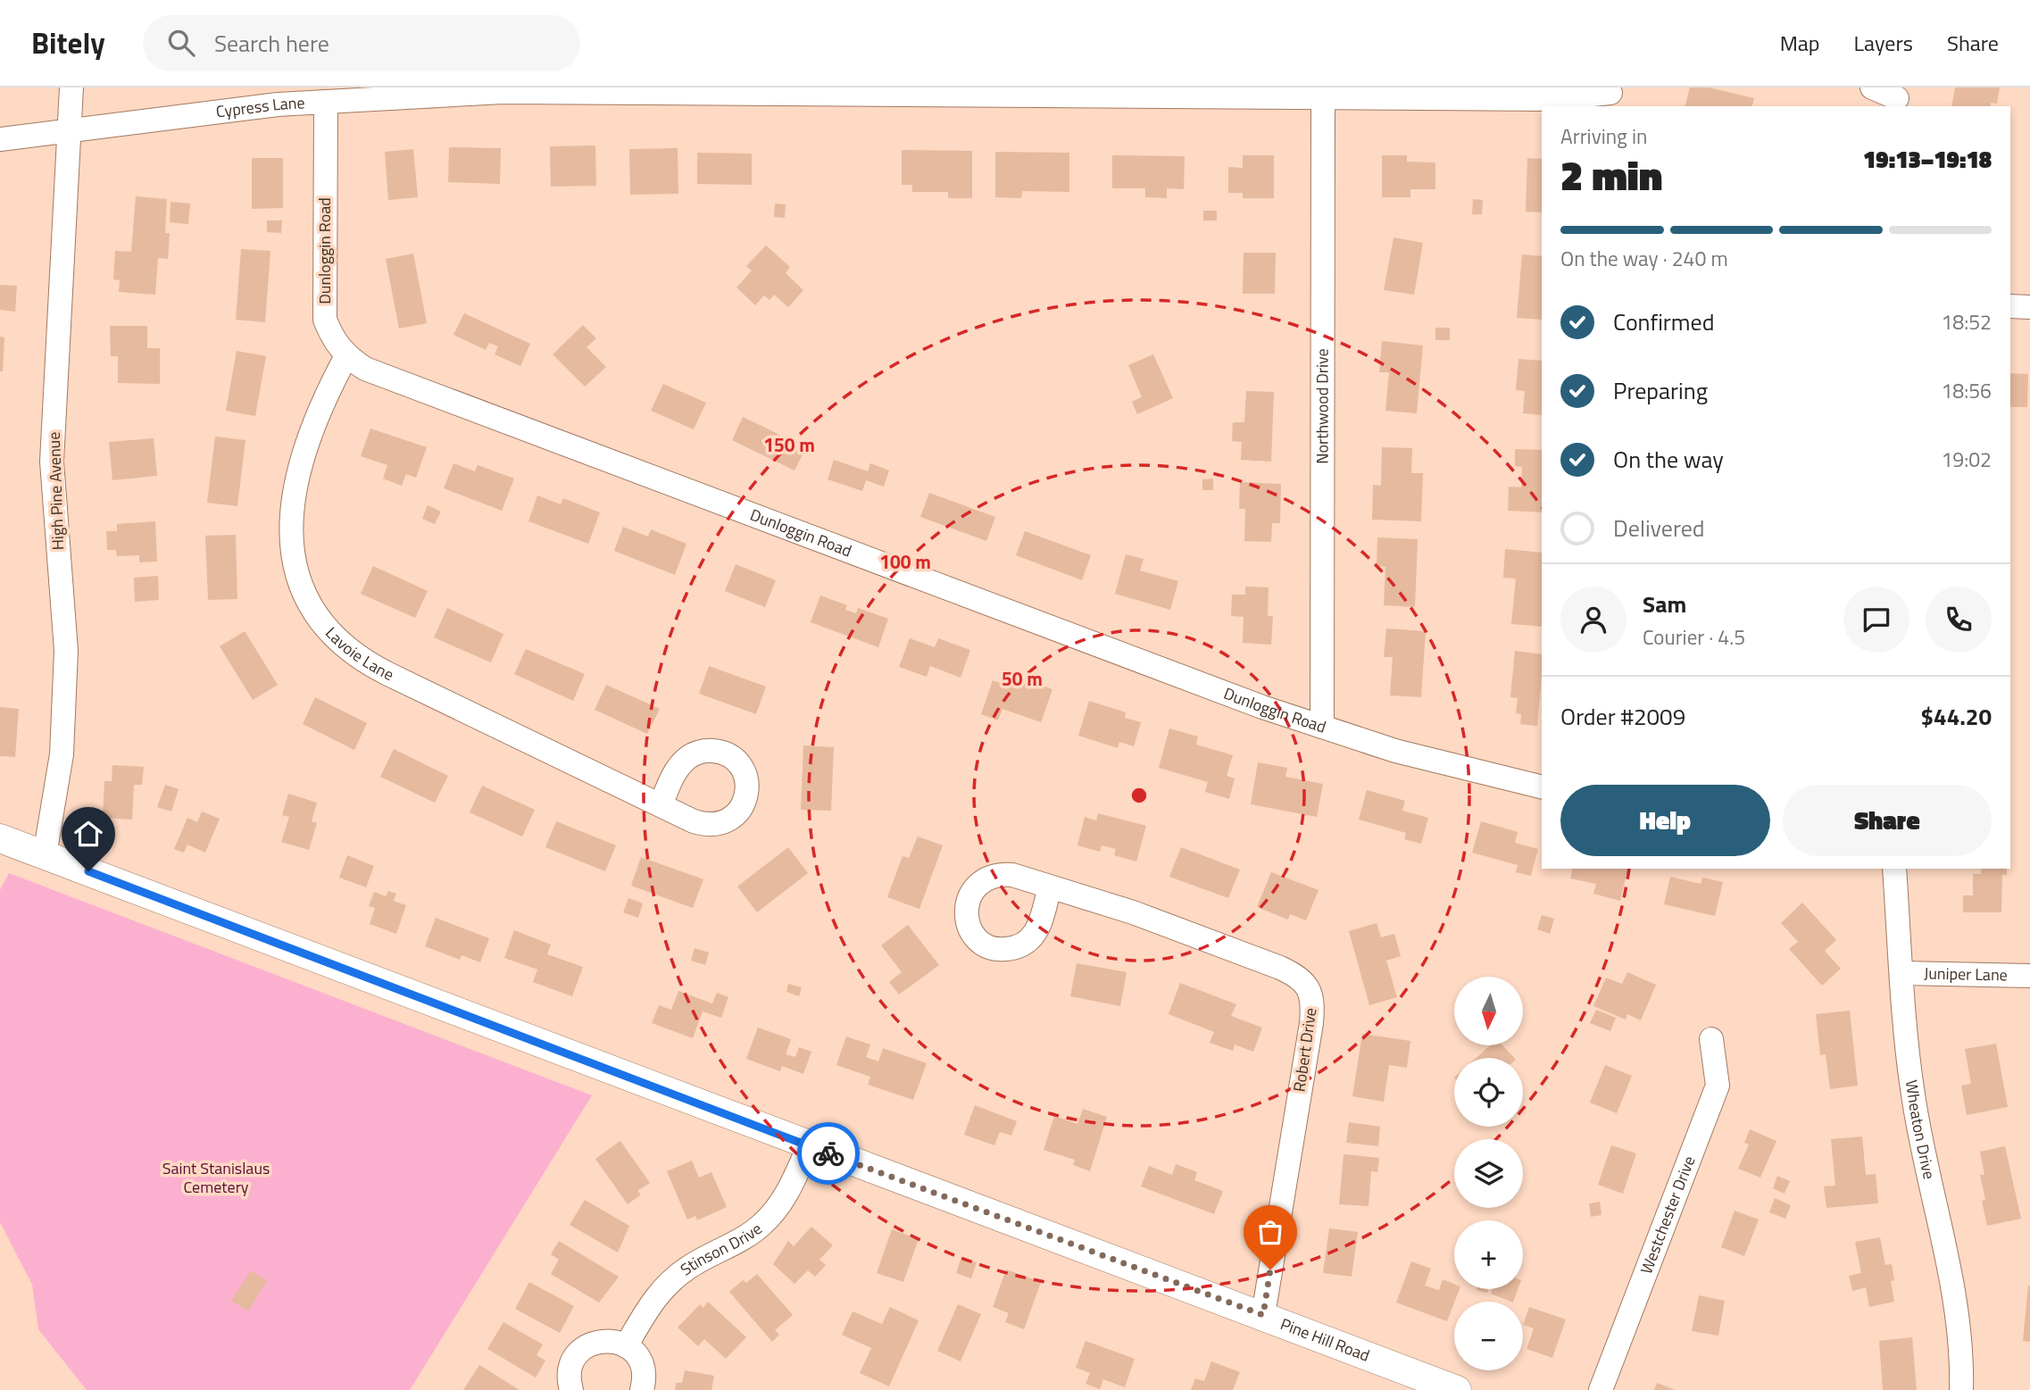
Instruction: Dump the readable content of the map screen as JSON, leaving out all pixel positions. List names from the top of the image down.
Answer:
{
  "streets": {
    "street": [
      "Cypress Lane",
      "Dunloggin Road",
      "Northwood Drive",
      "High Pine Avenue",
      "Lavoie Lane",
      "Juniper Lane",
      "Robert Drive",
      "Wheaton Drive",
      "Westchester Drive",
      "Stinson Drive",
      "Pine Hill Road"
    ]
  },
  "crossings": [
    ["Cypress Lane", "Dunloggin Road"],
    ["Cypress Lane", "Northwood Drive"],
    ["Cypress Lane", "High Pine Avenue"],
    ["Dunloggin Road", "Northwood Drive"],
    ["Dunloggin Road", "Lavoie Lane"],
    ["High Pine Avenue", "Pine Hill Road"],
    ["Juniper Lane", "Wheaton Drive"],
    ["Robert Drive", "Pine Hill Road"],
    ["Stinson Drive", "Pine Hill Road"]
  ],
  "parks": ["Saint Stanislaus Cemetery"],
  "north": "bottom",
  "page": {
    "header": "Bitely",
    "search": "Search here",
    "nav": ["Map", "Layers", "Share"],
    "heading": ["2 min", "Arriving in", "19:13–19:18"],
    "panel": [
      "Sam",
      "Courier · 4.5",
      "Order #2009",
      "$44.20"
    ],
    "bar": "On the way · 240 m",
    "list": [
      ["Confirmed", "18:52"],
      ["Preparing", "18:56"],
      ["On the way", "19:02"],
      "Delivered"
    ],
    "buttons": ["Help", "Share"],
    "map_buttons": ["+", "−"]
  },
  "rings": ["150 m", "100 m", "50 m"]
}
